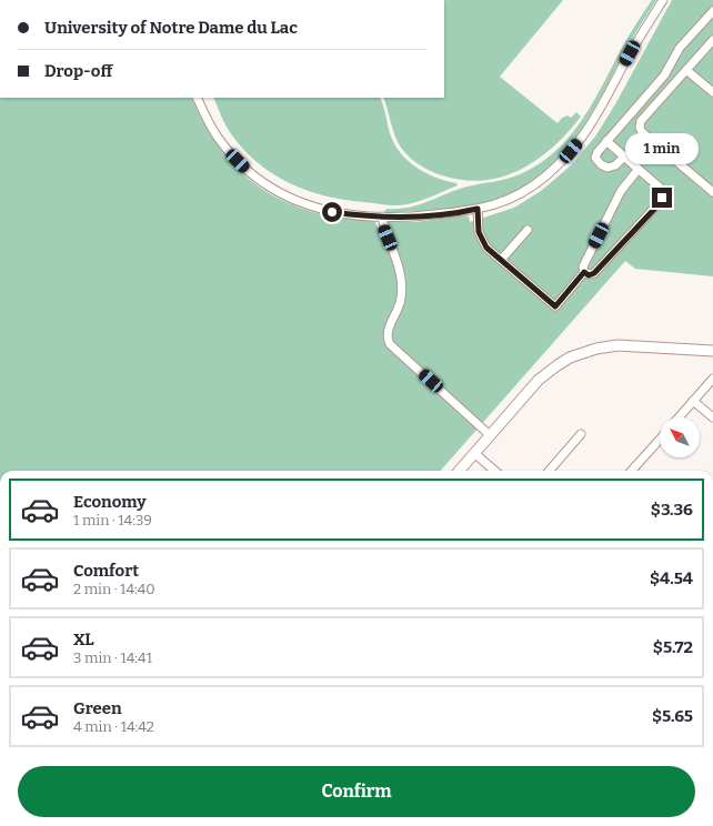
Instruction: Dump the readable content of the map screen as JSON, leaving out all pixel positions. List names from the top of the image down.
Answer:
{
  "north": "top left",
  "page": {
    "banner": ["University of Notre Dame du Lac", "Drop-off"],
    "bubble": "1 min",
    "list": [
      {
        "name": "Economy",
        "note": "1 min · 14:39",
        "value": "$3.36"
      },
      {
        "name": "Comfort",
        "note": "2 min · 14:40",
        "value": "$4.54"
      },
      {
        "name": "XL",
        "note": "3 min · 14:41",
        "value": "$5.72"
      },
      {
        "name": "Green",
        "note": "4 min · 14:42",
        "value": "$5.65"
      }
    ],
    "buttons": "Confirm"
  }
}
